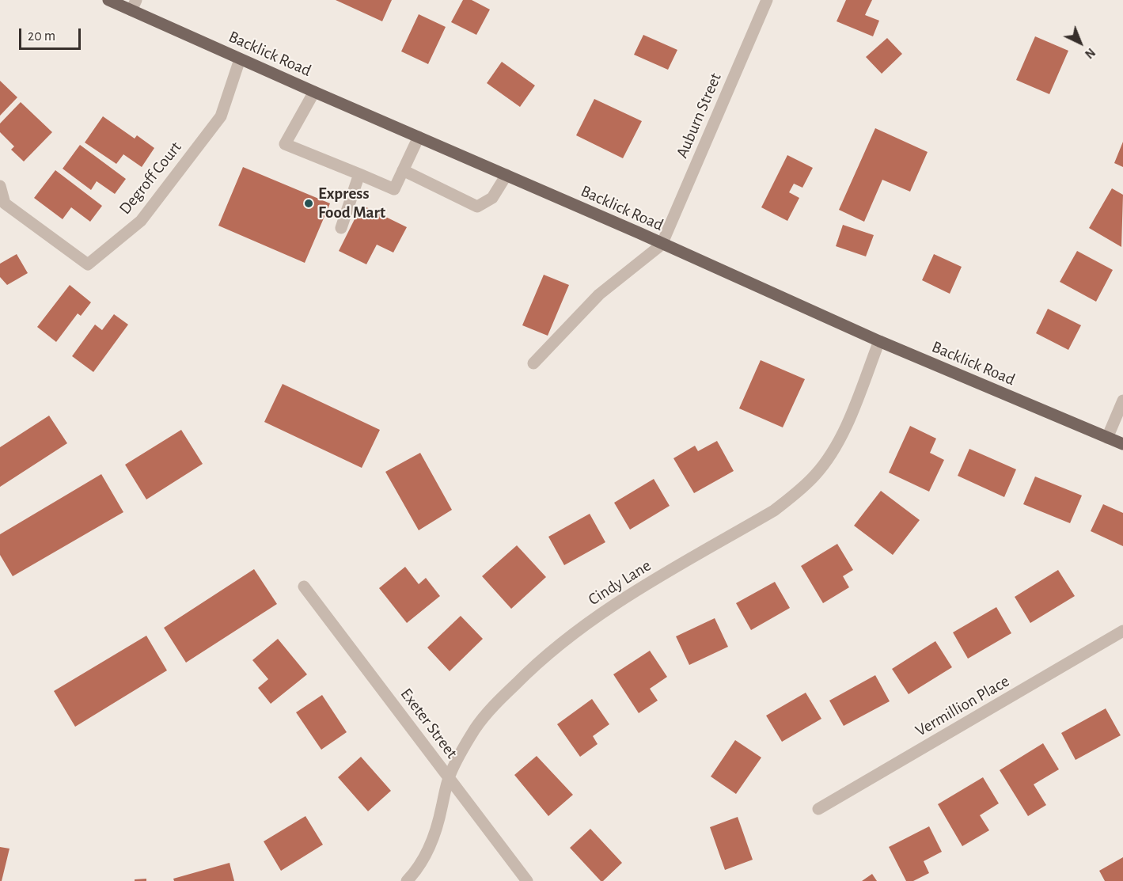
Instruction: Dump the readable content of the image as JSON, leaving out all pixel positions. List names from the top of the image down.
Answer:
{
  "streets": {
    "main road": ["Backlick Road"],
    "street": [
      "Auburn Street",
      "Degroff Court",
      "Cindy Lane",
      "Vermillion Place",
      "Exeter Street"
    ]
  },
  "crossings": [
    ["Backlick Road", "Auburn Street"],
    ["Backlick Road", "Degroff Court"],
    ["Backlick Road", "Cindy Lane"],
    ["Cindy Lane", "Exeter Street"]
  ],
  "places": ["Express Food Mart"],
  "scale_bar": "20 m",
  "north": "bottom right"
}
